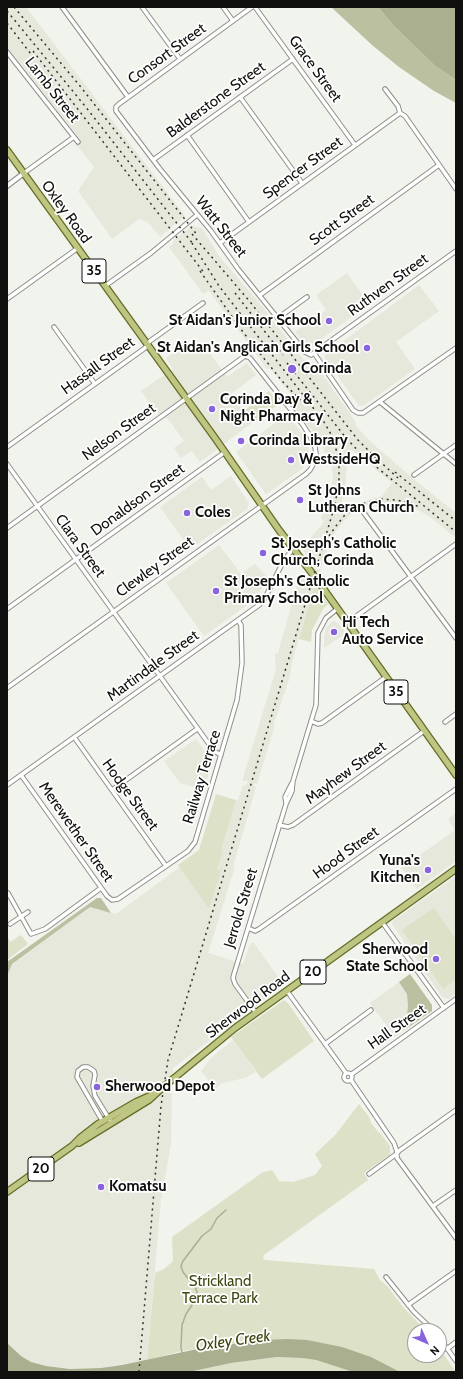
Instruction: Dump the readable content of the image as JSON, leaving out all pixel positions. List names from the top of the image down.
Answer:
{
  "streets": {
    "main road": [
      "Oxley Road",
      "35",
      "20",
      "Sherwood Road"
    ],
    "street": [
      "Consort Street",
      "Grace Street",
      "Lamb Street",
      "Balderstone Street",
      "Spencer Street",
      "Scott Street",
      "Watt Street",
      "Ruthven Street",
      "Hassall Street",
      "Nelson Street",
      "Donaldson Street",
      "Clara Street",
      "Clewley Street",
      "Martindale Street",
      "Mayhew Street",
      "Railway Terrace",
      "Hodge Street",
      "Merewether Street",
      "Hood Street",
      "Jerrold Street",
      "Hall Street"
    ]
  },
  "crossings": [
    ["Consort Street", "Watt Street"],
    ["Grace Street", "Balderstone Street"],
    ["Grace Street", "Spencer Street"],
    ["Balderstone Street", "Watt Street"],
    ["Spencer Street", "Watt Street"],
    ["Oxley Road", "Hassall Street"],
    ["Oxley Road", "Nelson Street"],
    ["Oxley Road", "Donaldson Street"],
    ["Oxley Road", "Clewley Street"],
    ["Oxley Road", "Martindale Street"],
    ["Oxley Road", "Mayhew Street"],
    ["Oxley Road", "Jerrold Street"],
    ["Scott Street", "Watt Street"],
    ["Watt Street", "Ruthven Street"],
    ["Nelson Street", "Clara Street"],
    ["Nelson Street", "Clewley Street"],
    ["Donaldson Street", "Clara Street"],
    ["Clara Street", "Clewley Street"],
    ["Clara Street", "Martindale Street"],
    ["Clara Street", "Railway Terrace"],
    ["Martindale Street", "Railway Terrace"],
    ["Martindale Street", "Hodge Street"],
    ["Martindale Street", "Merewether Street"],
    ["Mayhew Street", "Jerrold Street"],
    ["Railway Terrace", "Hodge Street"],
    ["Railway Terrace", "Merewether Street"],
    ["Hood Street", "Jerrold Street"],
    ["Jerrold Street", "Sherwood Road"]
  ],
  "water": ["Oxley Creek"],
  "parks": ["Strickland Terrace Park"],
  "places": [
    "St Aidan's Junior School",
    "St Aidan's Anglican Girls School",
    "Corinda",
    "Corinda Day & Night Pharmacy",
    "Corinda Library",
    "WestsideHQ",
    "St Johns Lutheran Church",
    "Coles",
    "St Joseph's Catholic Church, Corinda",
    "St Joseph's Catholic Primary School",
    "Hi Tech Auto Service",
    "Yuna's Kitchen",
    "Sherwood State School",
    "Sherwood Depot",
    "Komatsu"
  ],
  "north": "bottom right"
}
